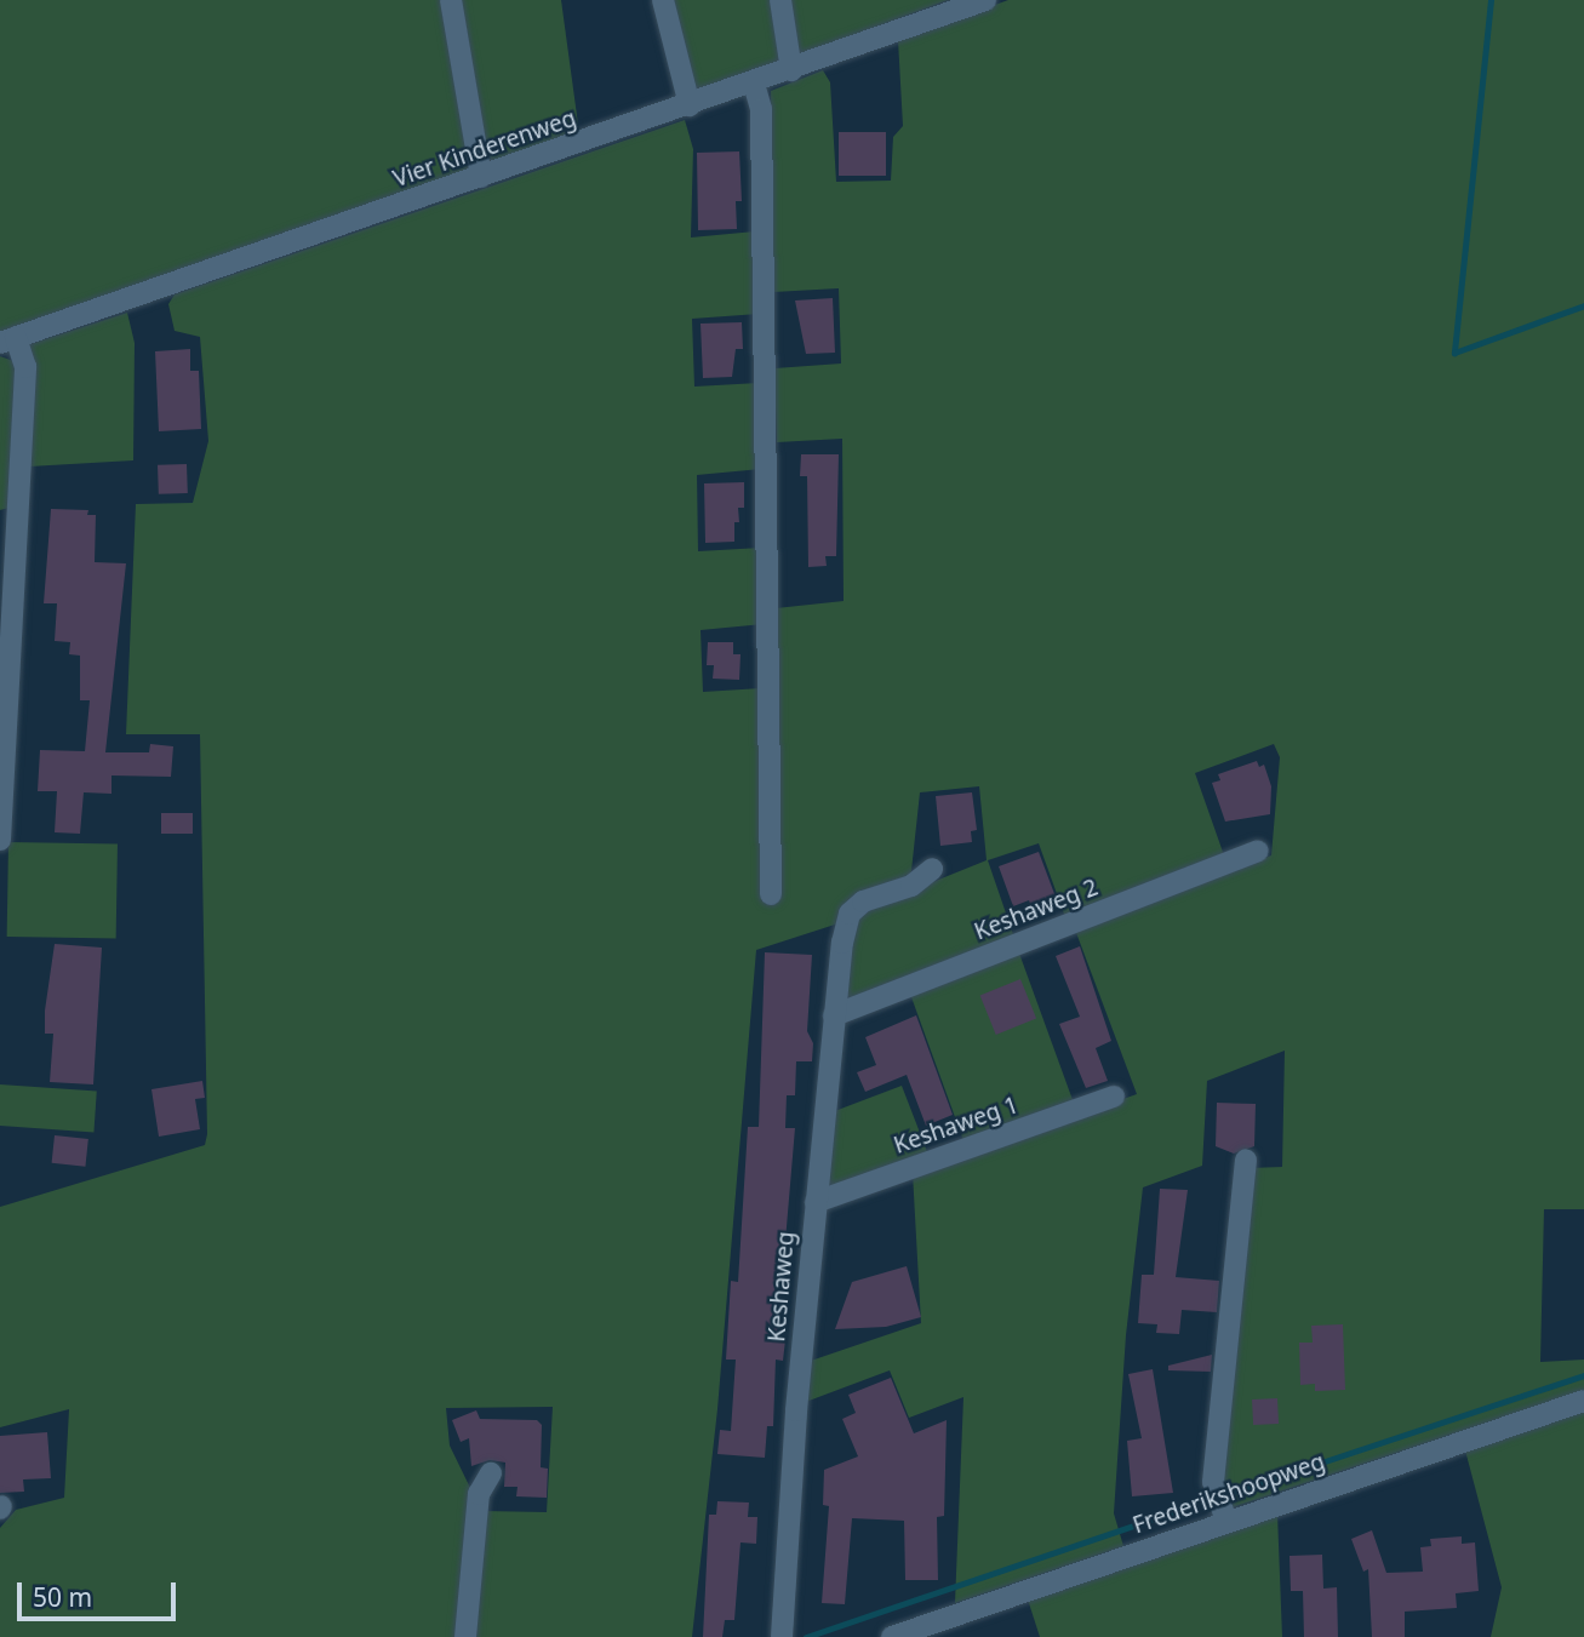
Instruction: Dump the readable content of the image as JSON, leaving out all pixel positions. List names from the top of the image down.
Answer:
{
  "streets": {
    "street": [
      "Vier Kinderenweg",
      "Keshaweg 2",
      "Keshaweg 1",
      "Keshaweg",
      "Frederikshoopweg"
    ]
  },
  "crossings": [
    ["Keshaweg 2", "Keshaweg"],
    ["Keshaweg 1", "Keshaweg"]
  ],
  "scale_bar": "50 m"
}
